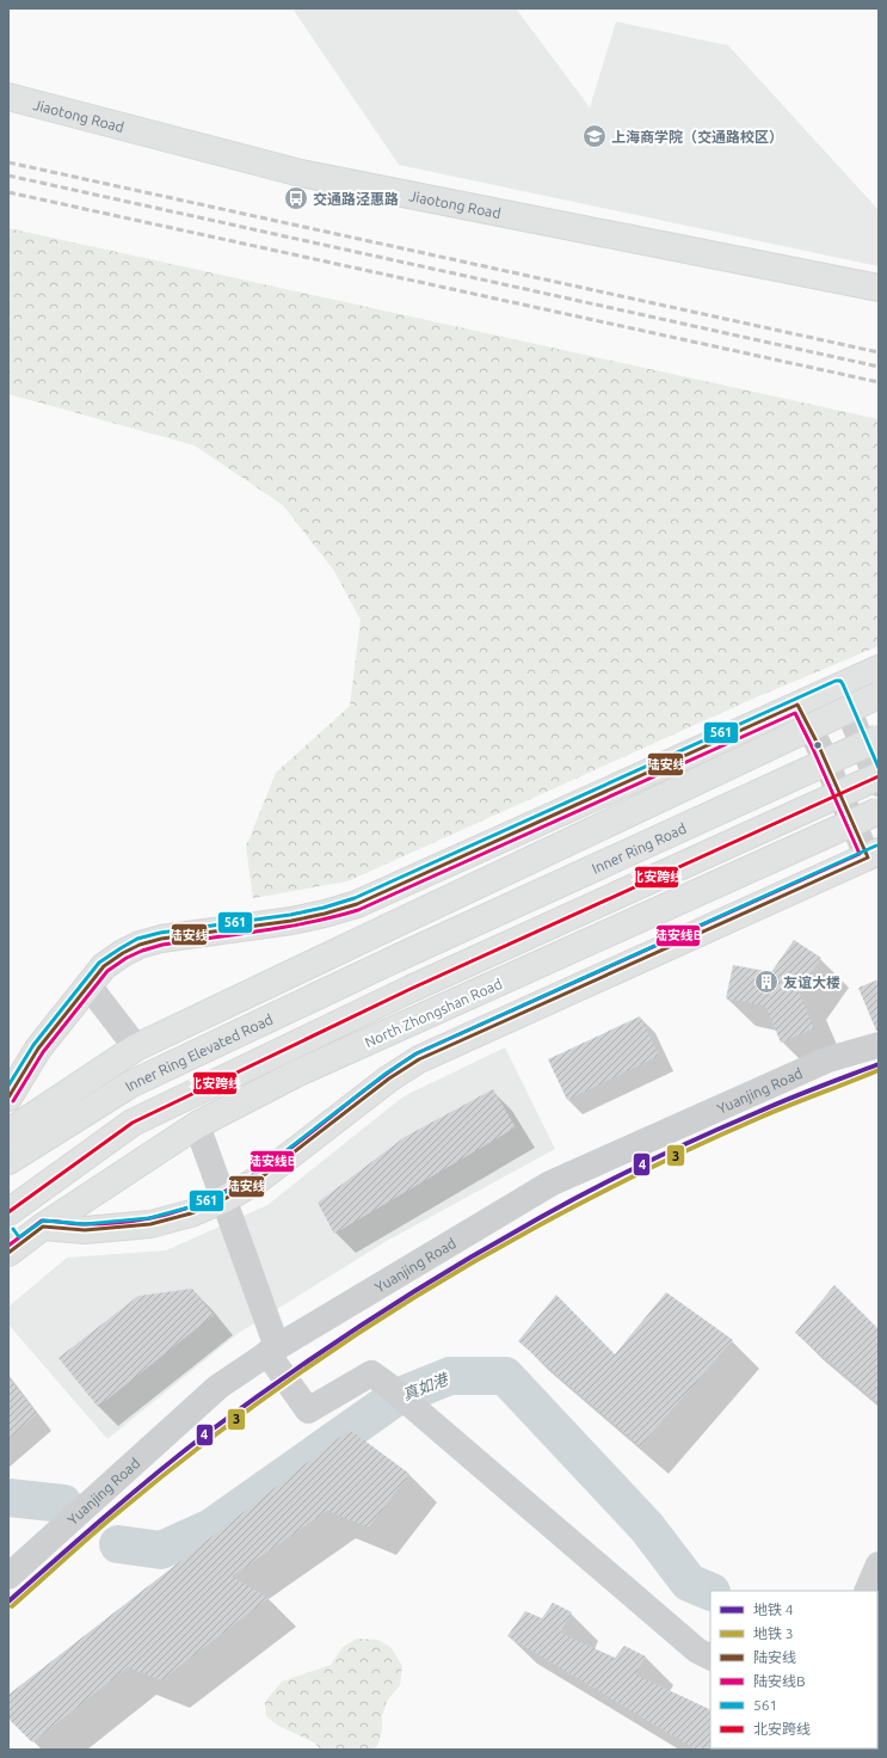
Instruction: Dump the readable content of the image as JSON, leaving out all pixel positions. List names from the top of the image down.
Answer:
{
  "streets": {
    "main road": ["Jiaotong Road", "Inner Ring Road", "North Zhongshan Road"],
    "street": ["Yuanjing Road"]
  },
  "water": ["真如港"],
  "places": {
    "school or university": ["上海商学院（交通路校区）"],
    "bus stop": ["交通路泾惠路"],
    "building": ["友谊大楼"]
  },
  "lines": [
    "transit line 561",
    "transit line 陆安线",
    "transit line 陆安线B",
    "transit line 北安跨线",
    "metro line 4",
    "metro line 3"
  ],
  "legend": [
    "地铁 4",
    "地铁 3",
    "陆安线",
    "陆安线B",
    "561",
    "北安跨线"
  ]
}
